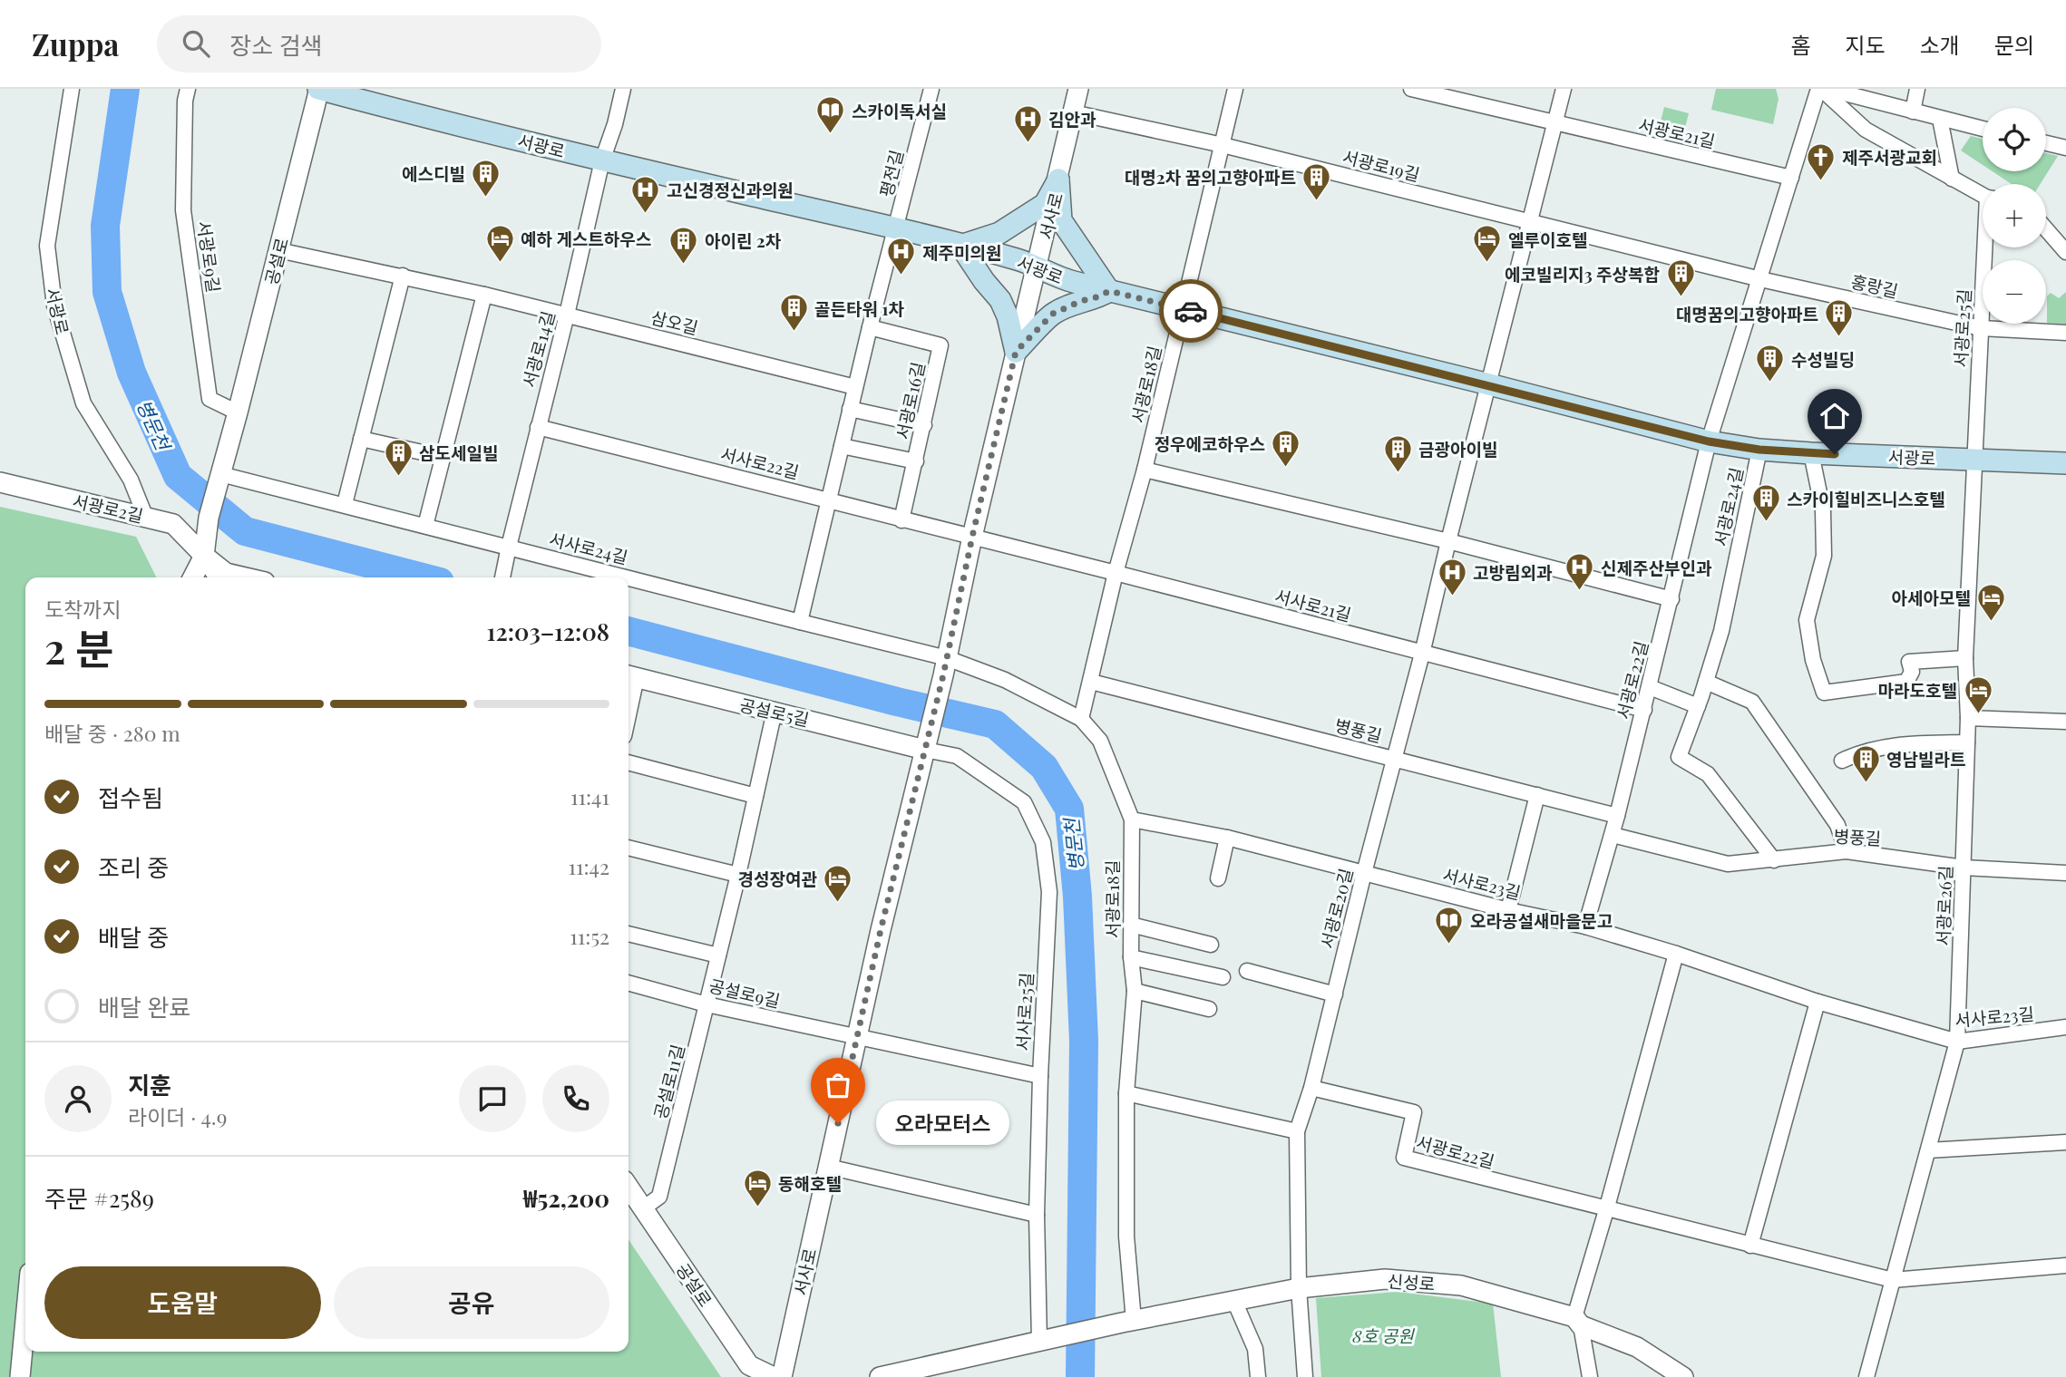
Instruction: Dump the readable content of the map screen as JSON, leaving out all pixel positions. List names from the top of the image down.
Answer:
{
  "streets": {
    "main road": ["서광로"],
    "street": [
      "서광로21길",
      "서광로19길",
      "평전길",
      "서사로",
      "서광로9길",
      "공설로",
      "홍랑길",
      "삼오길",
      "서광로25길",
      "서광로14길",
      "서광로18길",
      "서광로16길",
      "서사로22길",
      "서광로24길",
      "서광로2길",
      "서사로24길",
      "서사로21길",
      "서광로22길",
      "공설로5길",
      "병풍길",
      "서사로23길",
      "서광로26길",
      "서광로20길",
      "공설로9길",
      "서사로25길",
      "공설로11길",
      "신성로"
    ]
  },
  "crossings": [
    ["서광로", "평전길"],
    ["서광로", "서사로"],
    ["서광로", "공설로"],
    ["서광로", "서광로25길"],
    ["서광로", "서광로14길"],
    ["서광로", "서광로18길"],
    ["서광로", "서광로24길"],
    ["서광로", "서광로2길"],
    ["서광로", "서광로22길"],
    ["서광로", "서광로26길"],
    ["서광로", "서광로20길"],
    ["서광로19길", "서사로"],
    ["서사로", "서광로18길"],
    ["서사로", "서사로22길"],
    ["서사로", "서사로24길"],
    ["서사로", "서사로21길"],
    ["서사로", "공설로5길"],
    ["서사로", "공설로9길"],
    ["서사로", "서사로25길"],
    ["서광로9길", "공설로"],
    ["공설로", "삼오길"],
    ["공설로", "서광로2길"],
    ["공설로", "서사로24길"],
    ["공설로", "공설로11길"],
    ["홍랑길", "서광로25길"],
    ["삼오길", "서광로14길"],
    ["서광로25길", "서광로26길"],
    ["서광로14길", "서사로22길"],
    ["서광로14길", "서사로24길"],
    ["서광로18길", "서사로24길"],
    ["서광로18길", "서사로21길"],
    ["서광로18길", "병풍길"],
    ["서광로18길", "서사로23길"],
    ["서광로18길", "신성로"],
    ["서사로22길", "서사로21길"],
    ["서광로24길", "병풍길"],
    ["서사로21길", "서광로22길"],
    ["서사로21길", "서광로20길"],
    ["서광로22길", "병풍길"],
    ["서광로22길", "서사로23길"],
    ["서광로22길", "서광로26길"],
    ["서광로22길", "서광로20길"],
    ["공설로5길", "서사로25길"],
    ["공설로5길", "공설로11길"],
    ["병풍길", "서광로26길"],
    ["병풍길", "서광로20길"],
    ["서사로23길", "서광로26길"],
    ["서사로23길", "서광로20길"],
    ["서광로20길", "신성로"],
    ["공설로9길", "공설로11길"],
    ["서사로25길", "신성로"]
  ],
  "water": ["병문천"],
  "parks": ["8호 공원"],
  "places": {
    "library": ["스카이독서실", "오라공설새마을문고"],
    "hospital": [
      "김안과",
      "고신경정신과의원",
      "제주미의원",
      "신제주산부인과",
      "고방림외과"
    ],
    "church": ["제주서광교회"],
    "building": [
      "에스디빌",
      "대명2차 꿈의고향아파트",
      "아이린 2차",
      "에코빌리지3 주상복합",
      "골든타워 1차",
      "대명꿈의고향아파트",
      "수성빌딩",
      "정우에코하우스",
      "금광아이빌",
      "삼도세일빌",
      "스카이힐비즈니스호텔",
      "영남빌라트"
    ],
    "hotel": [
      "예하 게스트하우스",
      "엘루이호텔",
      "아세아모텔",
      "마라도호텔",
      "경성장여관",
      "동해호텔"
    ],
    "other": ["오라모터스"]
  },
  "page": {
    "header": "Zuppa",
    "search": "장소 검색",
    "nav": [
      "홈",
      "지도",
      "소개",
      "문의"
    ],
    "map_buttons": ["+", "−"],
    "heading": ["2 분", "도착까지", "12:03–12:08"],
    "panel": [
      "지훈",
      "라이더 · 4.9",
      "주문 #2589",
      "₩52,200"
    ],
    "bar": "배달 중 · 280 m",
    "list": [
      ["접수됨", "11:41"],
      ["조리 중", "11:42"],
      ["배달 중", "11:52"],
      "배달 완료"
    ],
    "bubble": "오라모터스",
    "buttons": ["도움말", "공유"]
  }
}
